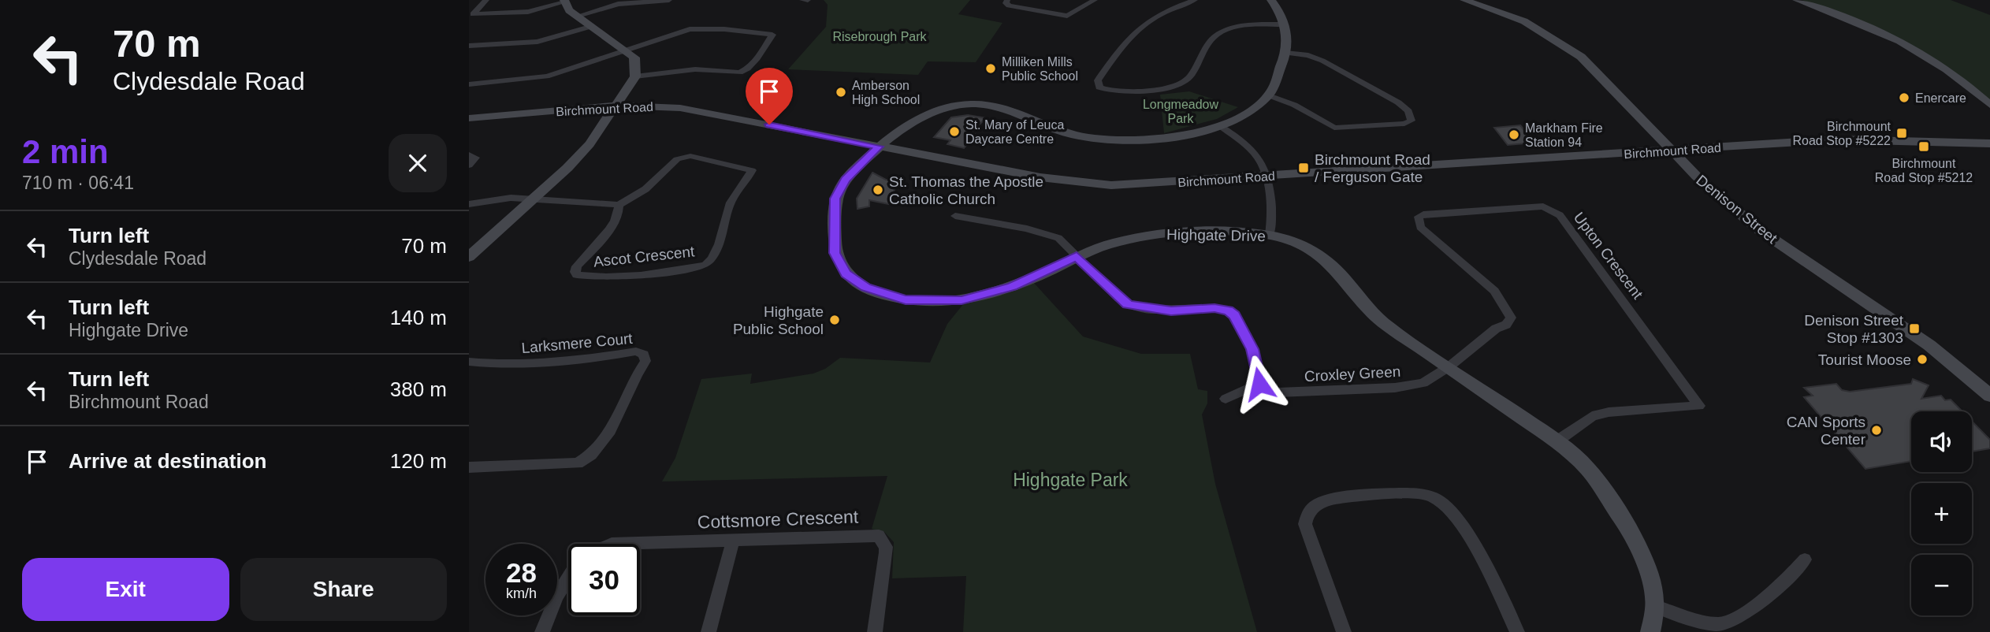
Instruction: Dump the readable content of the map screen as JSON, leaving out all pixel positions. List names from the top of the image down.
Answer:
{
  "streets": {
    "main road": ["Denison Street"],
    "street": [
      "Birchmount Road",
      "Highgate Drive",
      "Upton Crescent",
      "Ascot Crescent",
      "Larksmere Court",
      "Croxley Green",
      "Cottsmore Crescent"
    ]
  },
  "crossings": [
    ["Birchmount Road", "Denison Street"],
    ["Birchmount Road", "Highgate Drive"],
    ["Highgate Drive", "Upton Crescent"],
    ["Highgate Drive", "Croxley Green"],
    ["Upton Crescent", "Croxley Green"]
  ],
  "parks": ["Risebrough Park", "Longmeadow Park", "Highgate Park"],
  "places": {
    "other": [
      "Milliken Mills Public School",
      "Amberson High School",
      "Enercare",
      "St. Mary of Leuca Daycare Centre",
      "Markham Fire Station 94",
      "St. Thomas the Apostle Catholic Church",
      "Highgate Public School",
      "Tourist Moose",
      "CAN Sports Center"
    ],
    "transit": [
      "Birchmount Road Stop #5222",
      "Birchmount Road Stop #5212",
      "Birchmount Road / Ferguson Gate",
      "Denison Street Stop #1303"
    ]
  },
  "page": {
    "turn": ["70 m", "Clydesdale Road"],
    "heading": ["2 min", "710 m · 06:41"],
    "list": [
      {
        "name": "Turn left",
        "note": "Clydesdale Road",
        "value": "70 m"
      },
      {
        "name": "Turn left",
        "note": "Highgate Drive",
        "value": "140 m"
      },
      {
        "name": "Turn left",
        "note": "Birchmount Road",
        "value": "380 m"
      },
      {
        "name": "Arrive at destination",
        "value": "120 m"
      }
    ],
    "map_buttons": ["+", "−"],
    "speed": "28 km/h",
    "limit": "30",
    "buttons": ["Exit", "Share"]
  }
}
